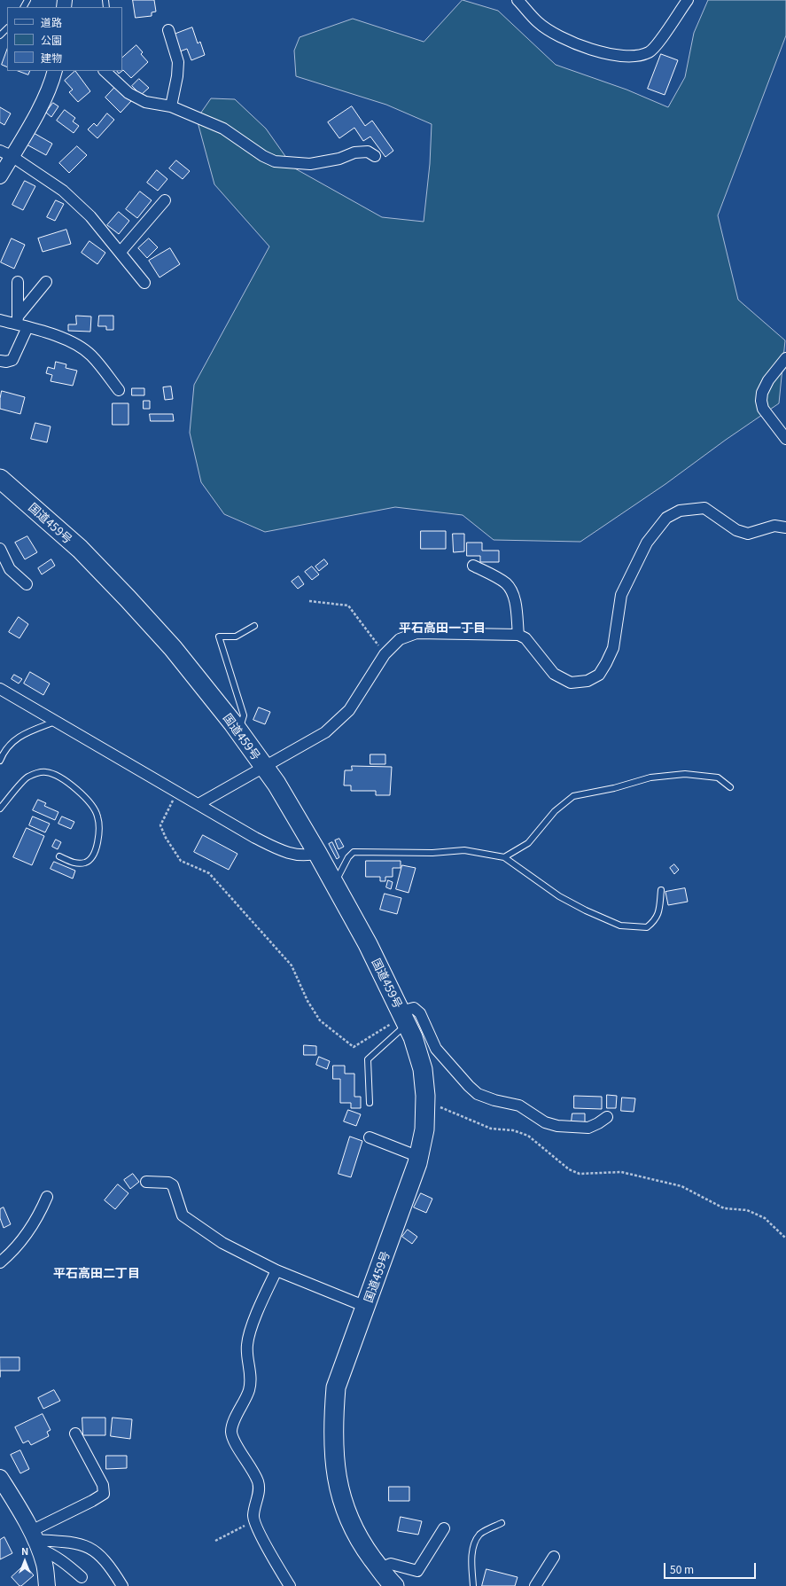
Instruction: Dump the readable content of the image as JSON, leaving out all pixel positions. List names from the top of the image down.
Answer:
{
  "streets": {
    "highway": ["国道459号"]
  },
  "districts": ["平石高田一丁目", "平石高田二丁目"],
  "legend": ["道路", "公園", "建物"],
  "scale_bar": "50 m",
  "north": "top"
}
